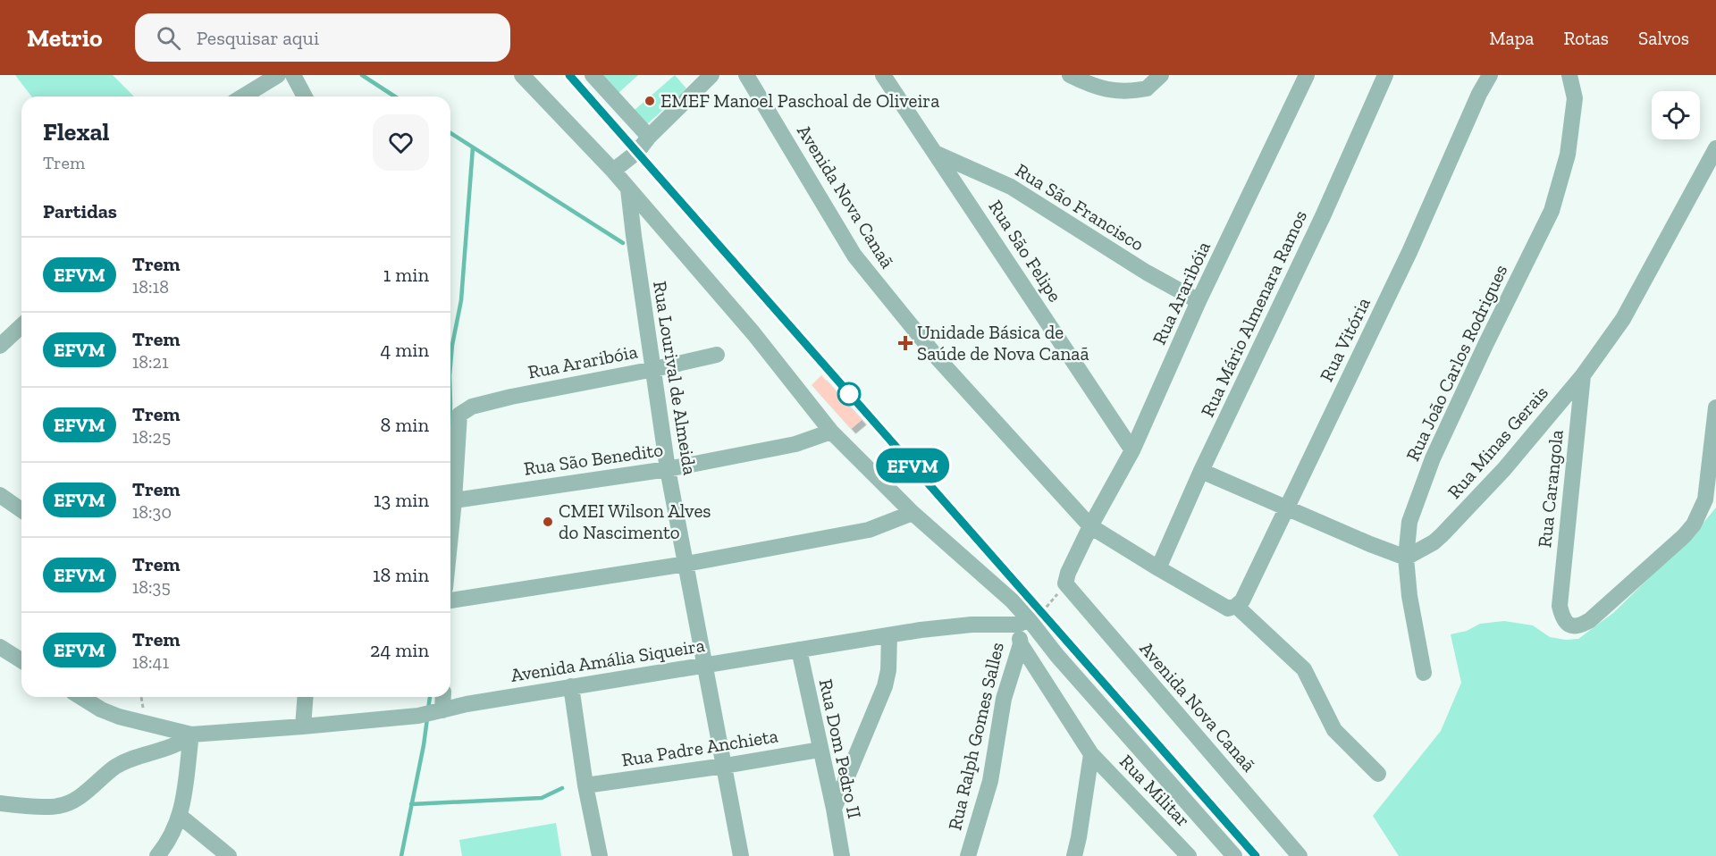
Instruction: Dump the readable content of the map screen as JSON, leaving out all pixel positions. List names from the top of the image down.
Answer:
{
  "streets": {
    "street": [
      "Avenida Nova Canaã",
      "Rua São Francisco",
      "Rua São Felipe",
      "Rua Araribóia",
      "Rua Mário Almenara Ramos",
      "Rua Vitória",
      "Rua João Carlos Rodrigues",
      "Rua Lourival de Almeida",
      "Rua Minas Gerais",
      "Rua São Benedito",
      "Rua Carangola",
      "Avenida Amália Siqueira",
      "Rua Ralph Gomes Salles",
      "Rua Padre Anchieta",
      "Rua Dom Pedro II",
      "Rua Militar"
    ]
  },
  "crossings": [
    ["Avenida Nova Canaã", "Rua Araribóia"],
    ["Avenida Nova Canaã", "Rua Mário Almenara Ramos"],
    ["Avenida Nova Canaã", "Rua Vitória"],
    ["Rua São Francisco", "Rua São Felipe"],
    ["Rua São Francisco", "Rua Araribóia"],
    ["Rua São Felipe", "Rua Araribóia"],
    ["Rua Araribóia", "Rua Lourival de Almeida"],
    ["Rua João Carlos Rodrigues", "Rua Minas Gerais"],
    ["Rua Lourival de Almeida", "Rua São Benedito"],
    ["Rua Lourival de Almeida", "Avenida Amália Siqueira"],
    ["Rua Lourival de Almeida", "Rua Padre Anchieta"],
    ["Rua Minas Gerais", "Rua Carangola"],
    ["Avenida Amália Siqueira", "Rua Ralph Gomes Salles"],
    ["Avenida Amália Siqueira", "Rua Dom Pedro II"],
    ["Rua Ralph Gomes Salles", "Rua Militar"],
    ["Rua Padre Anchieta", "Rua Dom Pedro II"]
  ],
  "places": {
    "other": ["EMEF Manoel Paschoal de Oliveira", "CMEI Wilson Alves do Nascimento"],
    "health": ["Unidade Básica de Saúde de Nova Canaã"]
  },
  "page": {
    "header": "Metrio",
    "search": "Pesquisar aqui",
    "nav": ["Mapa", "Rotas", "Salvos"],
    "on_map": "EFVM",
    "heading": [
      ["Flexal", "Trem"],
      "Partidas"
    ],
    "list": [
      {
        "mark": "EFVM",
        "name": "Trem",
        "note": "18:18",
        "value": "1 min"
      },
      {
        "mark": "EFVM",
        "name": "Trem",
        "note": "18:21",
        "value": "4 min"
      },
      {
        "mark": "EFVM",
        "name": "Trem",
        "note": "18:25",
        "value": "8 min"
      },
      {
        "mark": "EFVM",
        "name": "Trem",
        "note": "18:30",
        "value": "13 min"
      },
      {
        "mark": "EFVM",
        "name": "Trem",
        "note": "18:35",
        "value": "18 min"
      },
      {
        "mark": "EFVM",
        "name": "Trem",
        "note": "18:41",
        "value": "24 min"
      }
    ]
  }
}
